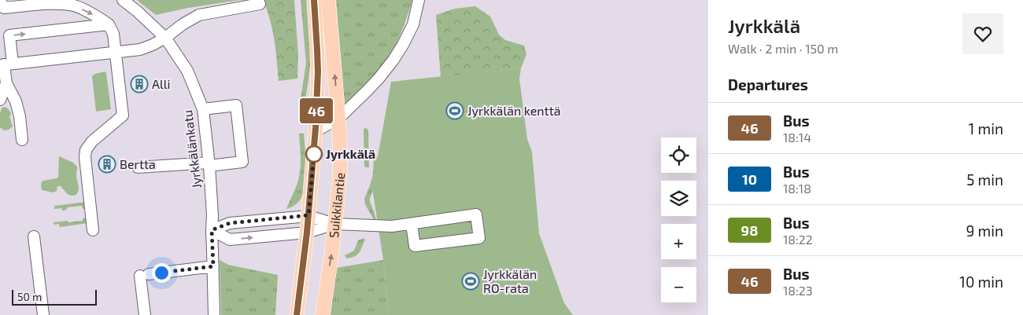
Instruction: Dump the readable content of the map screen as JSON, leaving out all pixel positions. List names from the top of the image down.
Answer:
{
  "streets": {
    "main road": ["Suikkilantie"],
    "street": ["Jyrkkälänkatu"]
  },
  "places": {
    "building": ["Alli", "Bertta"],
    "sports": ["Jyrkkälän kenttä", "Jyrkkälän RO-rata"],
    "other": ["Jyrkkälä"]
  },
  "lines": ["bus line 46"],
  "scale_bar": "50 m",
  "page": {
    "on_map": "46",
    "heading": [
      ["Jyrkkälä", "Walk · 2 min · 150 m"],
      "Departures"
    ],
    "list": [
      {
        "mark": "46",
        "name": "Bus",
        "note": "18:14",
        "value": "1 min"
      },
      {
        "mark": "10",
        "name": "Bus",
        "note": "18:18",
        "value": "5 min"
      },
      {
        "mark": "98",
        "name": "Bus",
        "note": "18:22",
        "value": "9 min"
      },
      {
        "mark": "46",
        "name": "Bus",
        "note": "18:23",
        "value": "10 min"
      }
    ],
    "map_buttons": ["+", "−"],
    "scale": "50 m"
  }
}
